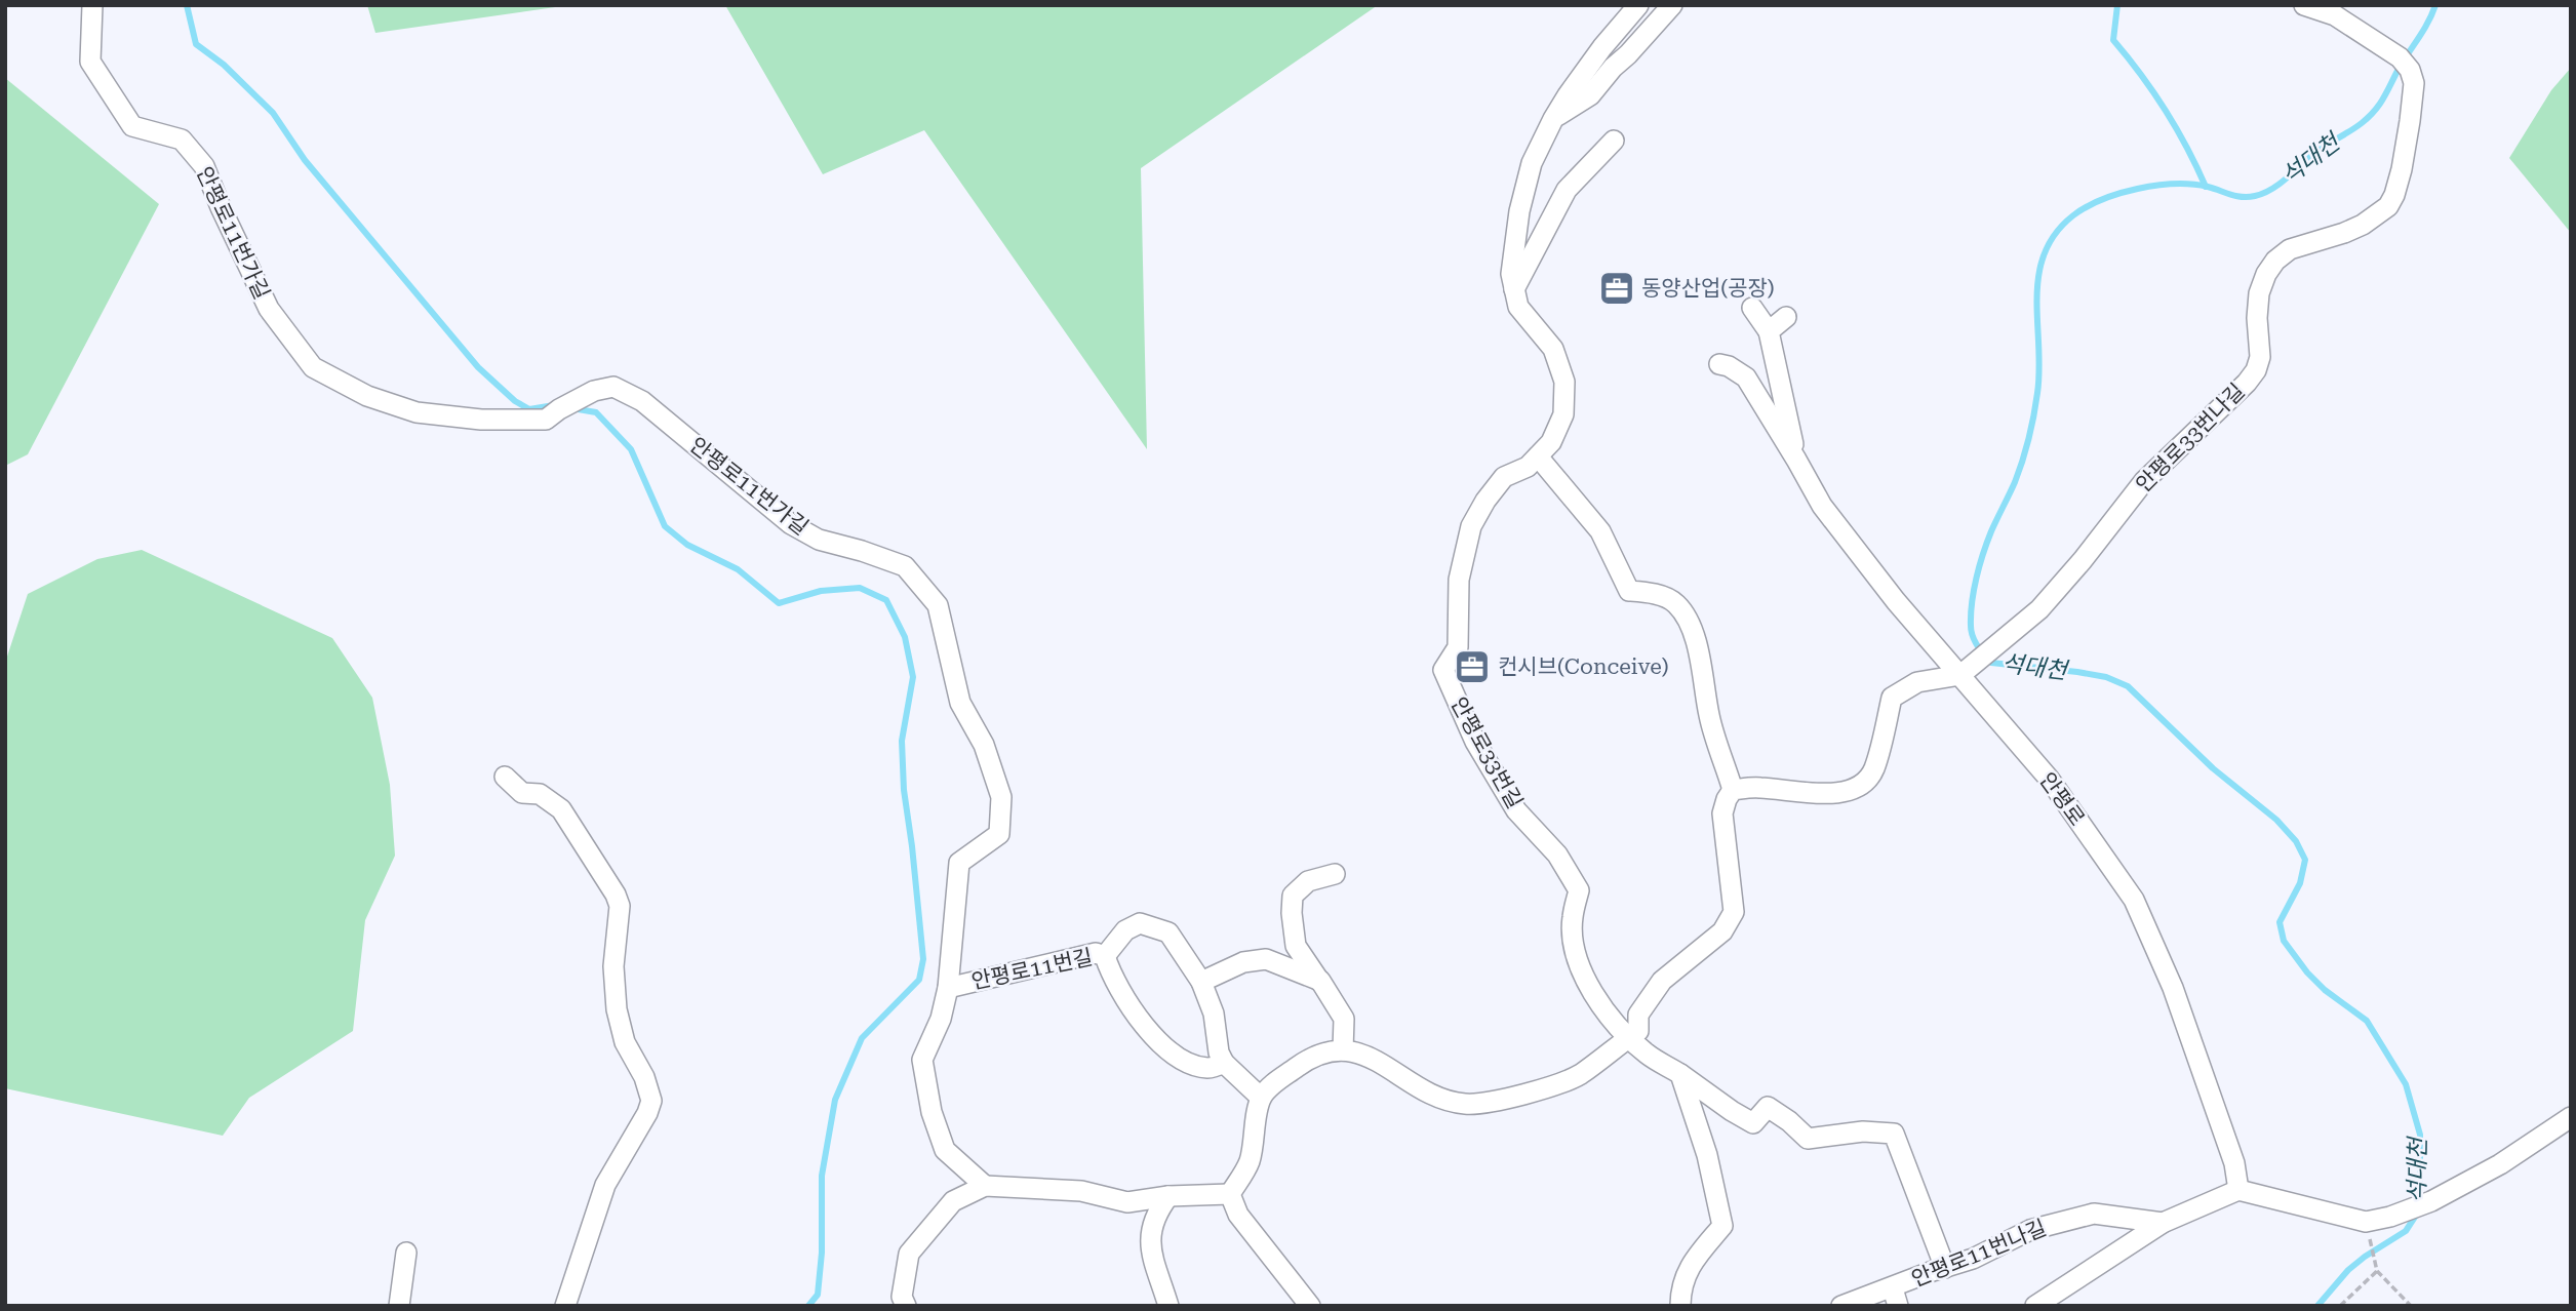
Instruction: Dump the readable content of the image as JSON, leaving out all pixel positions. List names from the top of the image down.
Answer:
{
  "streets": {
    "street": [
      "안평로11번가길",
      "안평로33번나길",
      "안평로33번길",
      "안평로",
      "안평로11번길",
      "안평로11번나길"
    ]
  },
  "crossings": [
    ["안평로11번가길", "안평로11번길"],
    ["안평로33번나길", "안평로"],
    ["안평로33번길", "안평로11번나길"]
  ],
  "water": ["석대천"],
  "places": {
    "office": ["동양산업(공장)", "컨시브(Conceive)"]
  }
}
